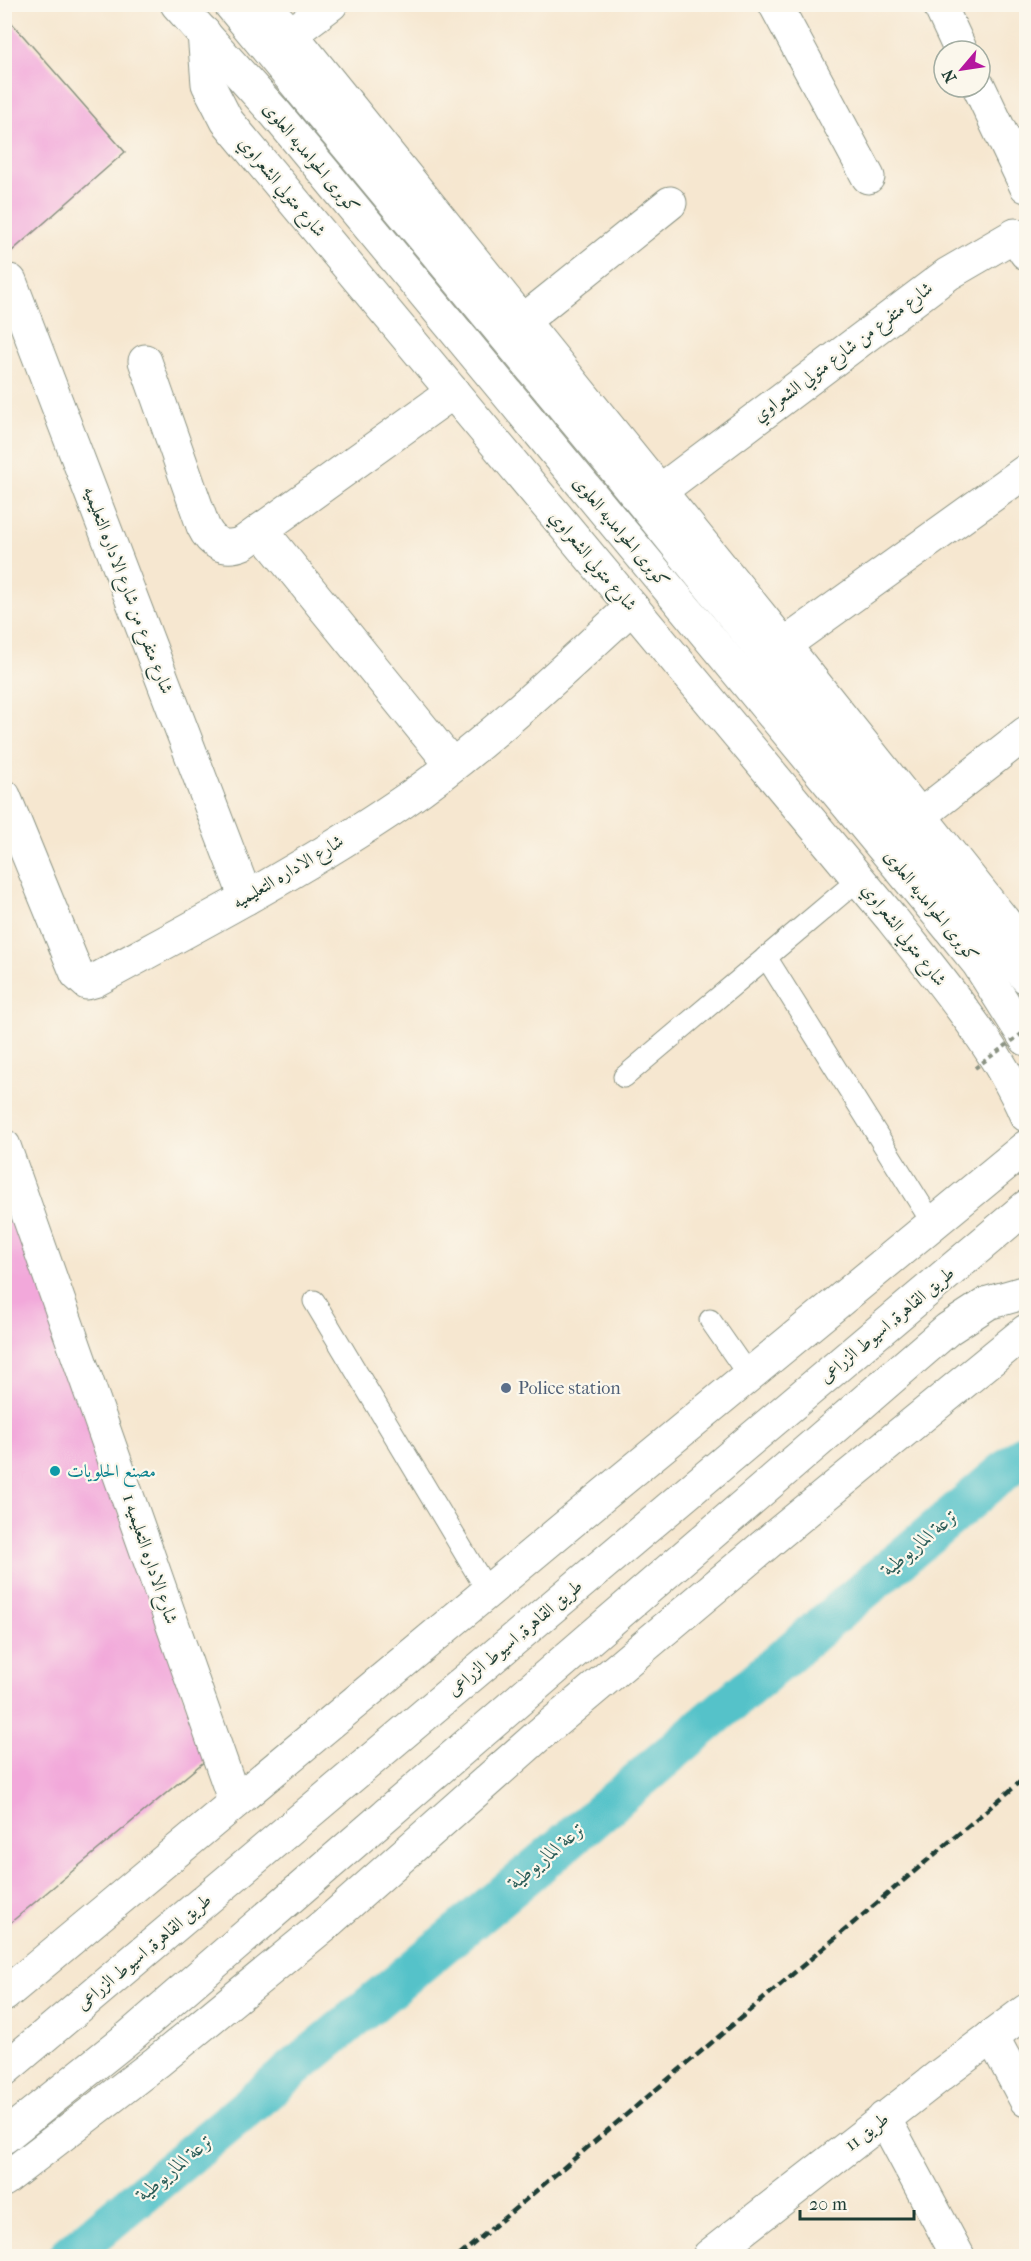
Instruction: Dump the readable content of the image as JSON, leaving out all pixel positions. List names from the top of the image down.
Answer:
{
  "streets": {
    "main road": [
      "كوبرى الحوامديه العلوى",
      "شارع متولي الشعراوي",
      "شارع متفرع من شارع متولي الشعراوي",
      "شارع متفرع من شارع الاداره التعليميه",
      "شارع الاداره التعليميه",
      "طريق القاهرة, اسيوط الزراعى",
      "شارع الاداره التعليميه 1",
      "طريق 11"
    ]
  },
  "crossings": [
    ["كوبرى الحوامديه العلوى", "شارع متولي الشعراوي"],
    ["شارع متولي الشعراوي", "شارع الاداره التعليميه"],
    ["شارع متفرع من شارع الاداره التعليميه", "شارع الاداره التعليميه"]
  ],
  "water": ["ترعة الماريوطية"],
  "places": ["Police station", "مصنع الحلويات"],
  "scale_bar": "20 m",
  "north": "bottom left"
}
